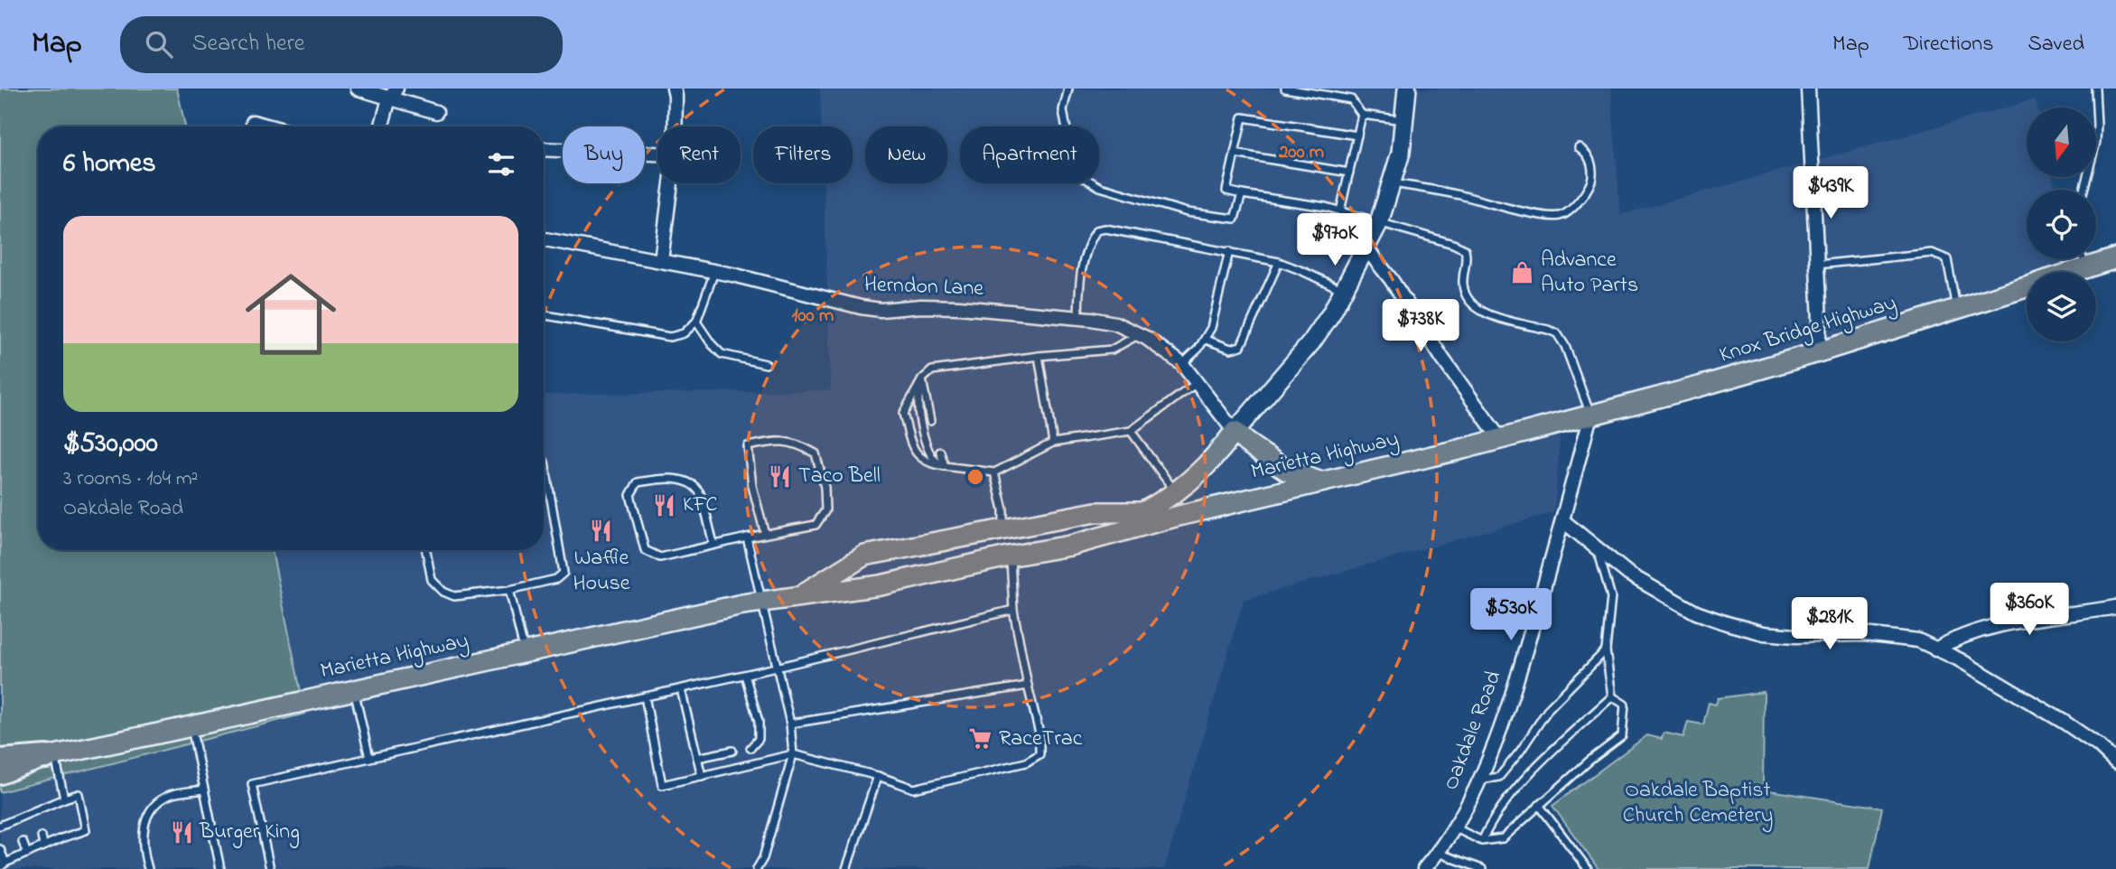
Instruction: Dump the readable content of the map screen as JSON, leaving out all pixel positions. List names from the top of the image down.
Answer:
{
  "streets": {
    "main road": ["Knox Bridge Highway", "Marietta Highway"],
    "street": ["Herndon Lane", "Oakdale Road"]
  },
  "crossings": [
    ["Herndon Lane", "Marietta Highway"],
    ["Knox Bridge Highway", "Marietta Highway"],
    ["Knox Bridge Highway", "Oakdale Road"],
    ["Marietta Highway", "Oakdale Road"]
  ],
  "parks": ["Oakdale Baptist Church Cemetery"],
  "places": {
    "shop": ["Advance Auto Parts"],
    "restaurant": [
      "Taco Bell",
      "KFC",
      "Waffle House",
      "Burger King"
    ],
    "supermarket": ["RaceTrac"]
  },
  "north": "bottom",
  "page": {
    "header": "Map",
    "search": "Search here",
    "nav": ["Map", "Directions", "Saved"],
    "chip": [
      "Buy",
      "Rent",
      "Filters",
      "New",
      "Apartment"
    ],
    "heading": "6 homes",
    "price": [
      "$439K",
      "$970K",
      "$738K",
      "$360K",
      "$530K",
      "$281K"
    ],
    "list": [
      {
        "name": "$530,000",
        "note": "3 rooms · 104 m² · Oakdale Road"
      }
    ]
  },
  "rings": ["200 m", "100 m"]
}
